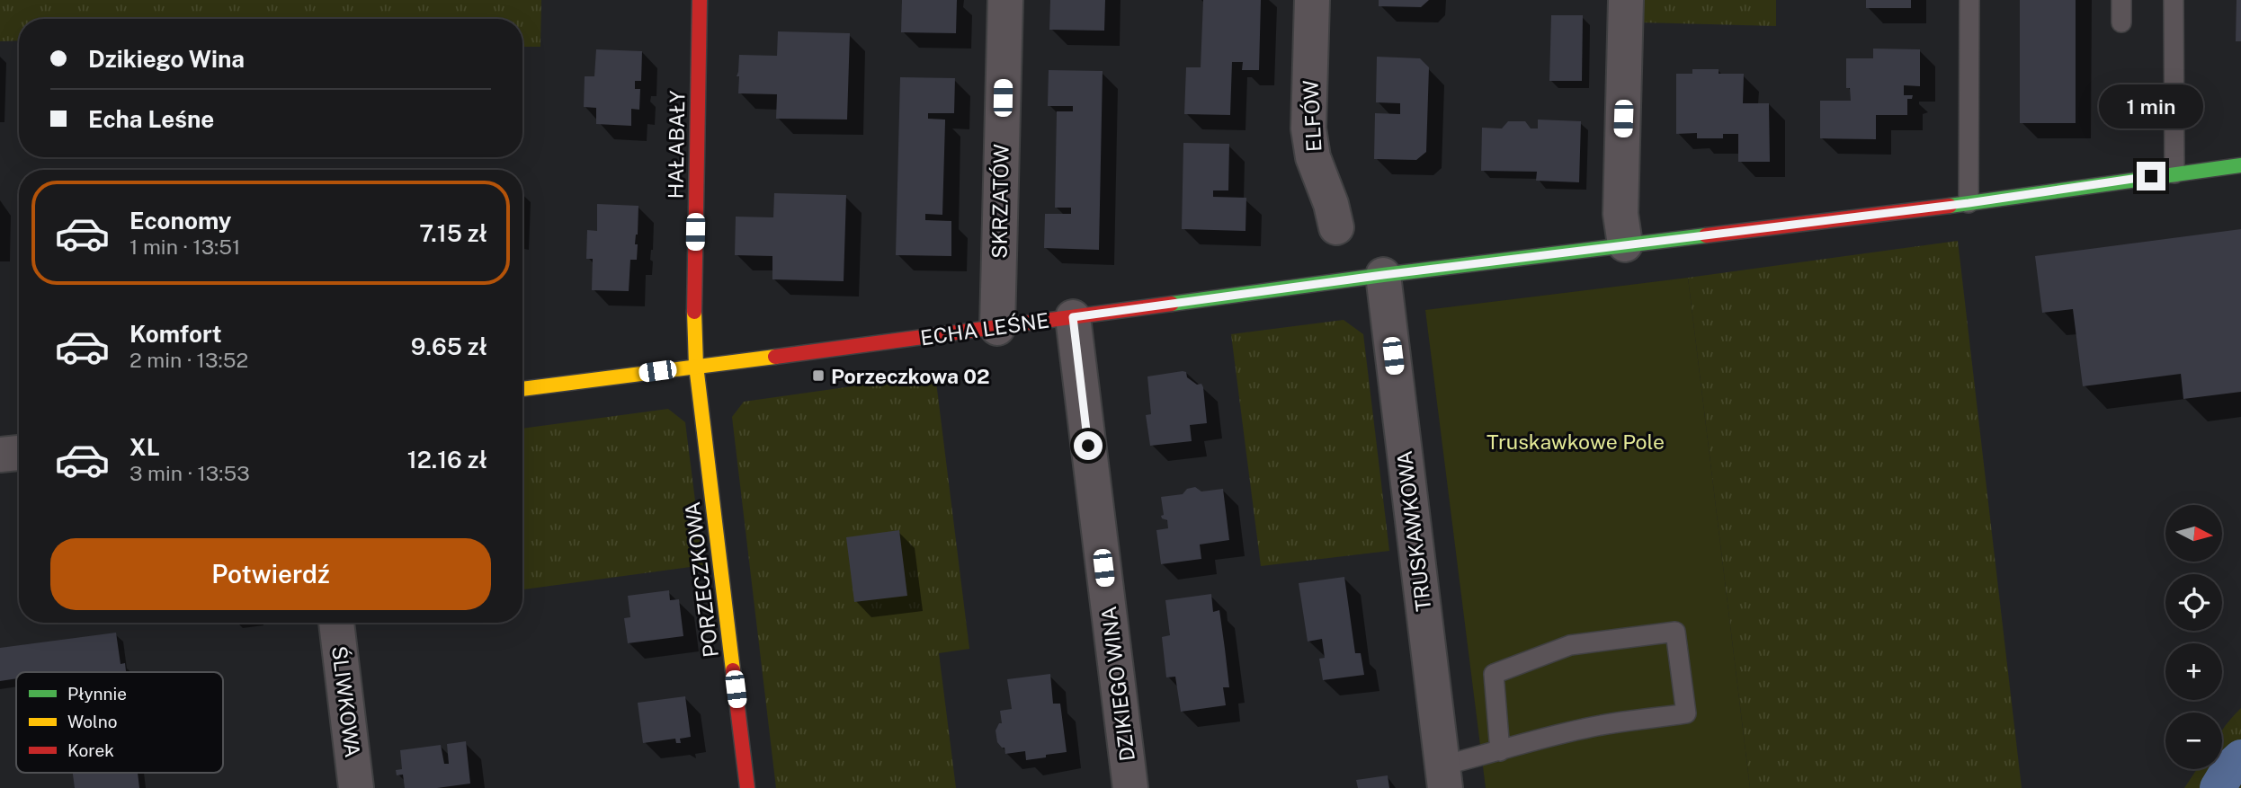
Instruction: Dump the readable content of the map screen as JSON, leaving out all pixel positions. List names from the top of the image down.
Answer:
{
  "streets": {
    "street": [
      "ELFÓW",
      "HAŁABAŁY",
      "SKRZATÓW",
      "ECHA LEŚNE",
      "TRUSKAWKOWA",
      "PORZECZKOWA",
      "DZIKIEGO WINA",
      "ŚLIWKOWA"
    ]
  },
  "crossings": [
    ["HAŁABAŁY", "ECHA LEŚNE"],
    ["HAŁABAŁY", "PORZECZKOWA"],
    ["SKRZATÓW", "ECHA LEŚNE"],
    ["ECHA LEŚNE", "TRUSKAWKOWA"],
    ["ECHA LEŚNE", "PORZECZKOWA"],
    ["ECHA LEŚNE", "DZIKIEGO WINA"]
  ],
  "parks": ["Truskawkowe Pole"],
  "places": {
    "transit": ["Porzeczkowa 02"]
  },
  "legend": ["Płynnie", "Wolno", "Korek"],
  "north": "right",
  "page": {
    "banner": ["Dzikiego Wina", "Echa Leśne"],
    "bubble": "1 min",
    "list": [
      {
        "name": "Economy",
        "note": "1 min · 13:51",
        "value": "7.15 zł"
      },
      {
        "name": "Komfort",
        "note": "2 min · 13:52",
        "value": "9.65 zł"
      },
      {
        "name": "XL",
        "note": "3 min · 13:53",
        "value": "12.16 zł"
      }
    ],
    "map_buttons": ["+", "−"],
    "buttons": "Potwierdź"
  }
}
